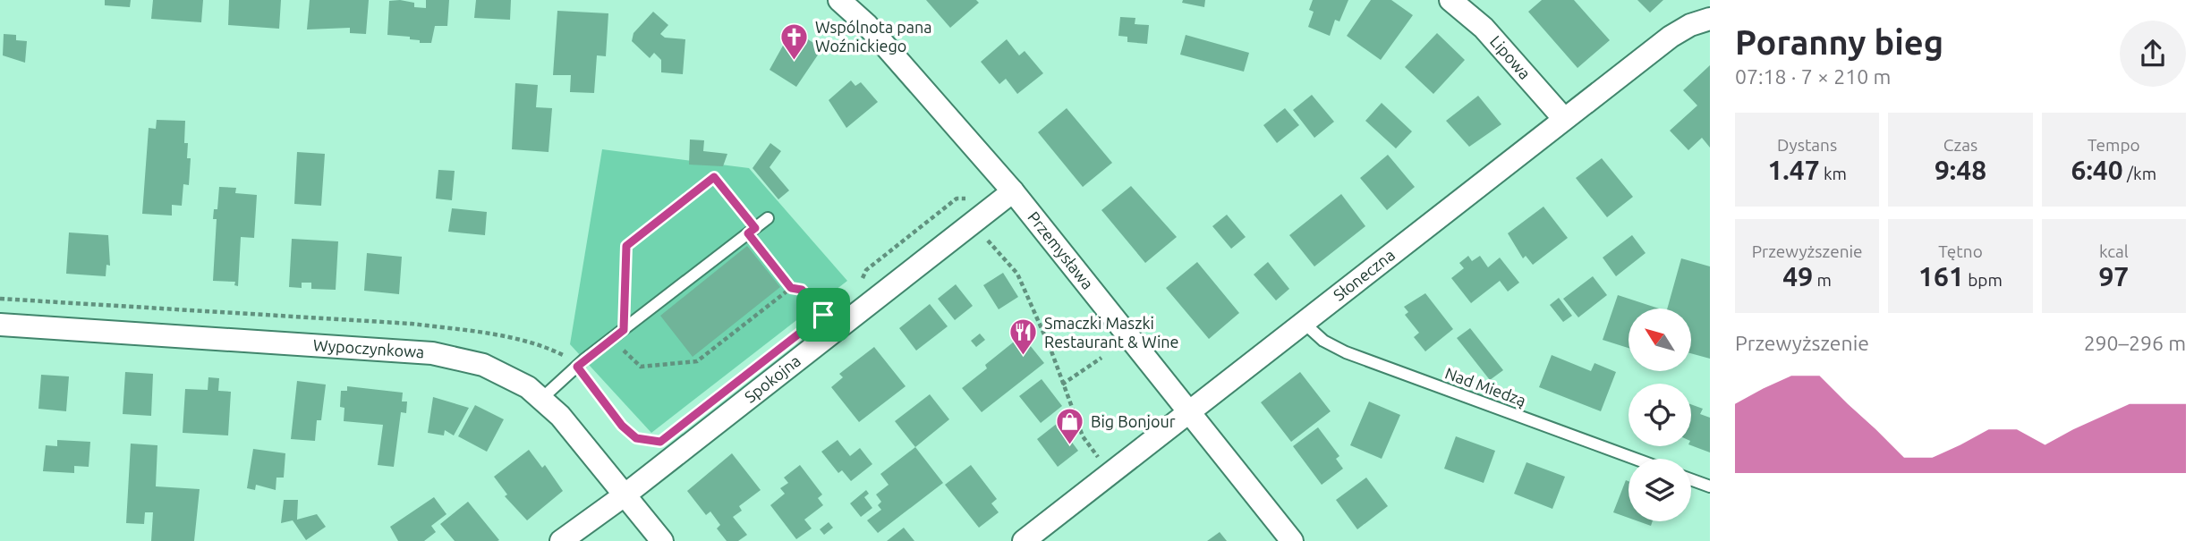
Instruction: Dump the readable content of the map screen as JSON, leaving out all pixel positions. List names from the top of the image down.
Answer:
{
  "streets": {
    "street": [
      "Lipowa",
      "Przemysława",
      "Słoneczna",
      "Wypoczynkowa",
      "Spokojna"
    ],
    "lane": ["Nad Miedzą"]
  },
  "crossings": [
    ["Lipowa", "Słoneczna"],
    ["Przemysława", "Słoneczna"],
    ["Przemysława", "Spokojna"],
    ["Słoneczna", "Nad Miedzą"],
    ["Wypoczynkowa", "Spokojna"]
  ],
  "places": {
    "church": ["Wspólnota pana Woźnickiego"],
    "restaurant": ["Smaczki Maszki Restaurant & Wine"],
    "shop": ["Big Bonjour"]
  },
  "north": "top left",
  "page": {
    "heading": ["Poranny bieg", "07:18 · 7 × 210 m"],
    "stats": [
      ["Dystans", "1.47 km"],
      ["Czas", "9:48"],
      ["Tempo", "6:40 /km"],
      ["Przewyższenie", "49 m"],
      ["Tętno", "161 bpm"],
      ["kcal", "97"]
    ],
    "chart": ["Przewyższenie", "290–296 m"]
  }
}
